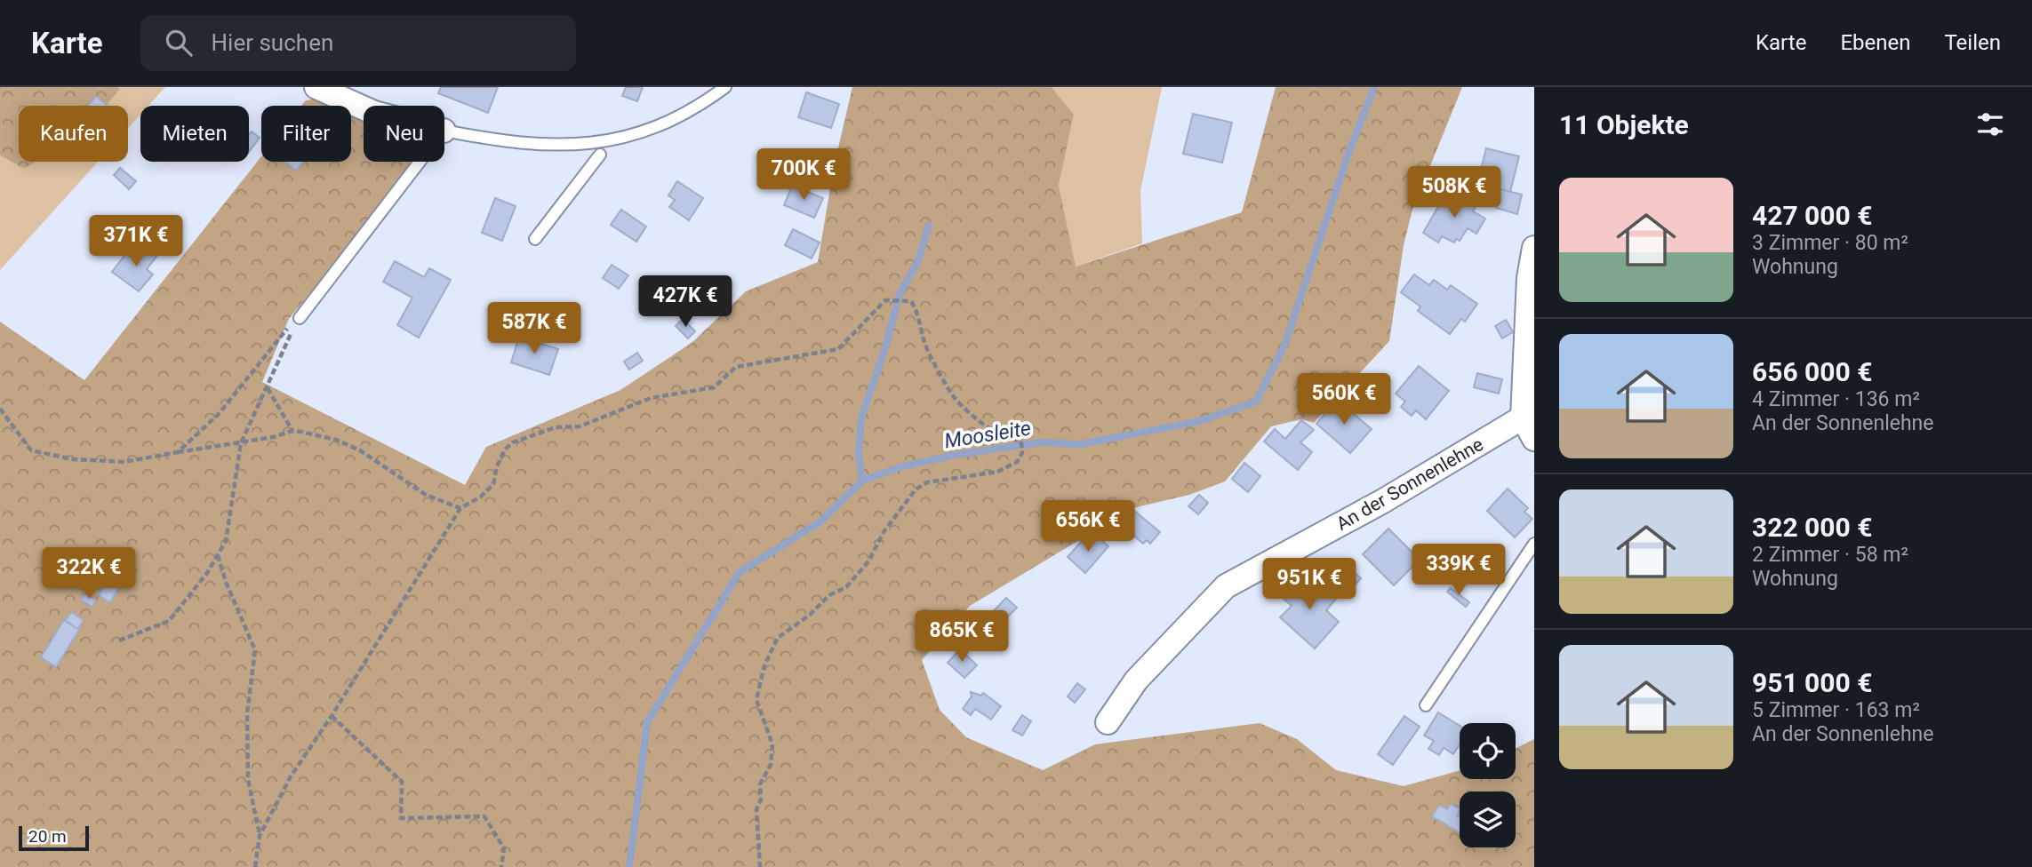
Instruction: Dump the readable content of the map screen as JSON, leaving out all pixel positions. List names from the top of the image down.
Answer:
{
  "streets": {
    "street": ["An der Sonnenlehne"]
  },
  "water": ["Moosleite"],
  "scale_bar": "20 m",
  "page": {
    "header": "Karte",
    "search": "Hier suchen",
    "nav": ["Karte", "Ebenen", "Teilen"],
    "heading": "11 Objekte",
    "chip": [
      "Kaufen",
      "Mieten",
      "Filter",
      "Neu"
    ],
    "price": [
      "700K €",
      "508K €",
      "371K €",
      "427K €",
      "587K €",
      "560K €",
      "656K €",
      "339K €",
      "322K €",
      "951K €",
      "865K €"
    ],
    "list": [
      {
        "name": "427 000 €",
        "note": "3 Zimmer · 80 m² · Wohnung"
      },
      {
        "name": "656 000 €",
        "note": "4 Zimmer · 136 m² · An der Sonnenlehne"
      },
      {
        "name": "322 000 €",
        "note": "2 Zimmer · 58 m² · Wohnung"
      },
      {
        "name": "951 000 €",
        "note": "5 Zimmer · 163 m² · An der Sonnenlehne"
      }
    ],
    "scale": "20 m"
  }
}
